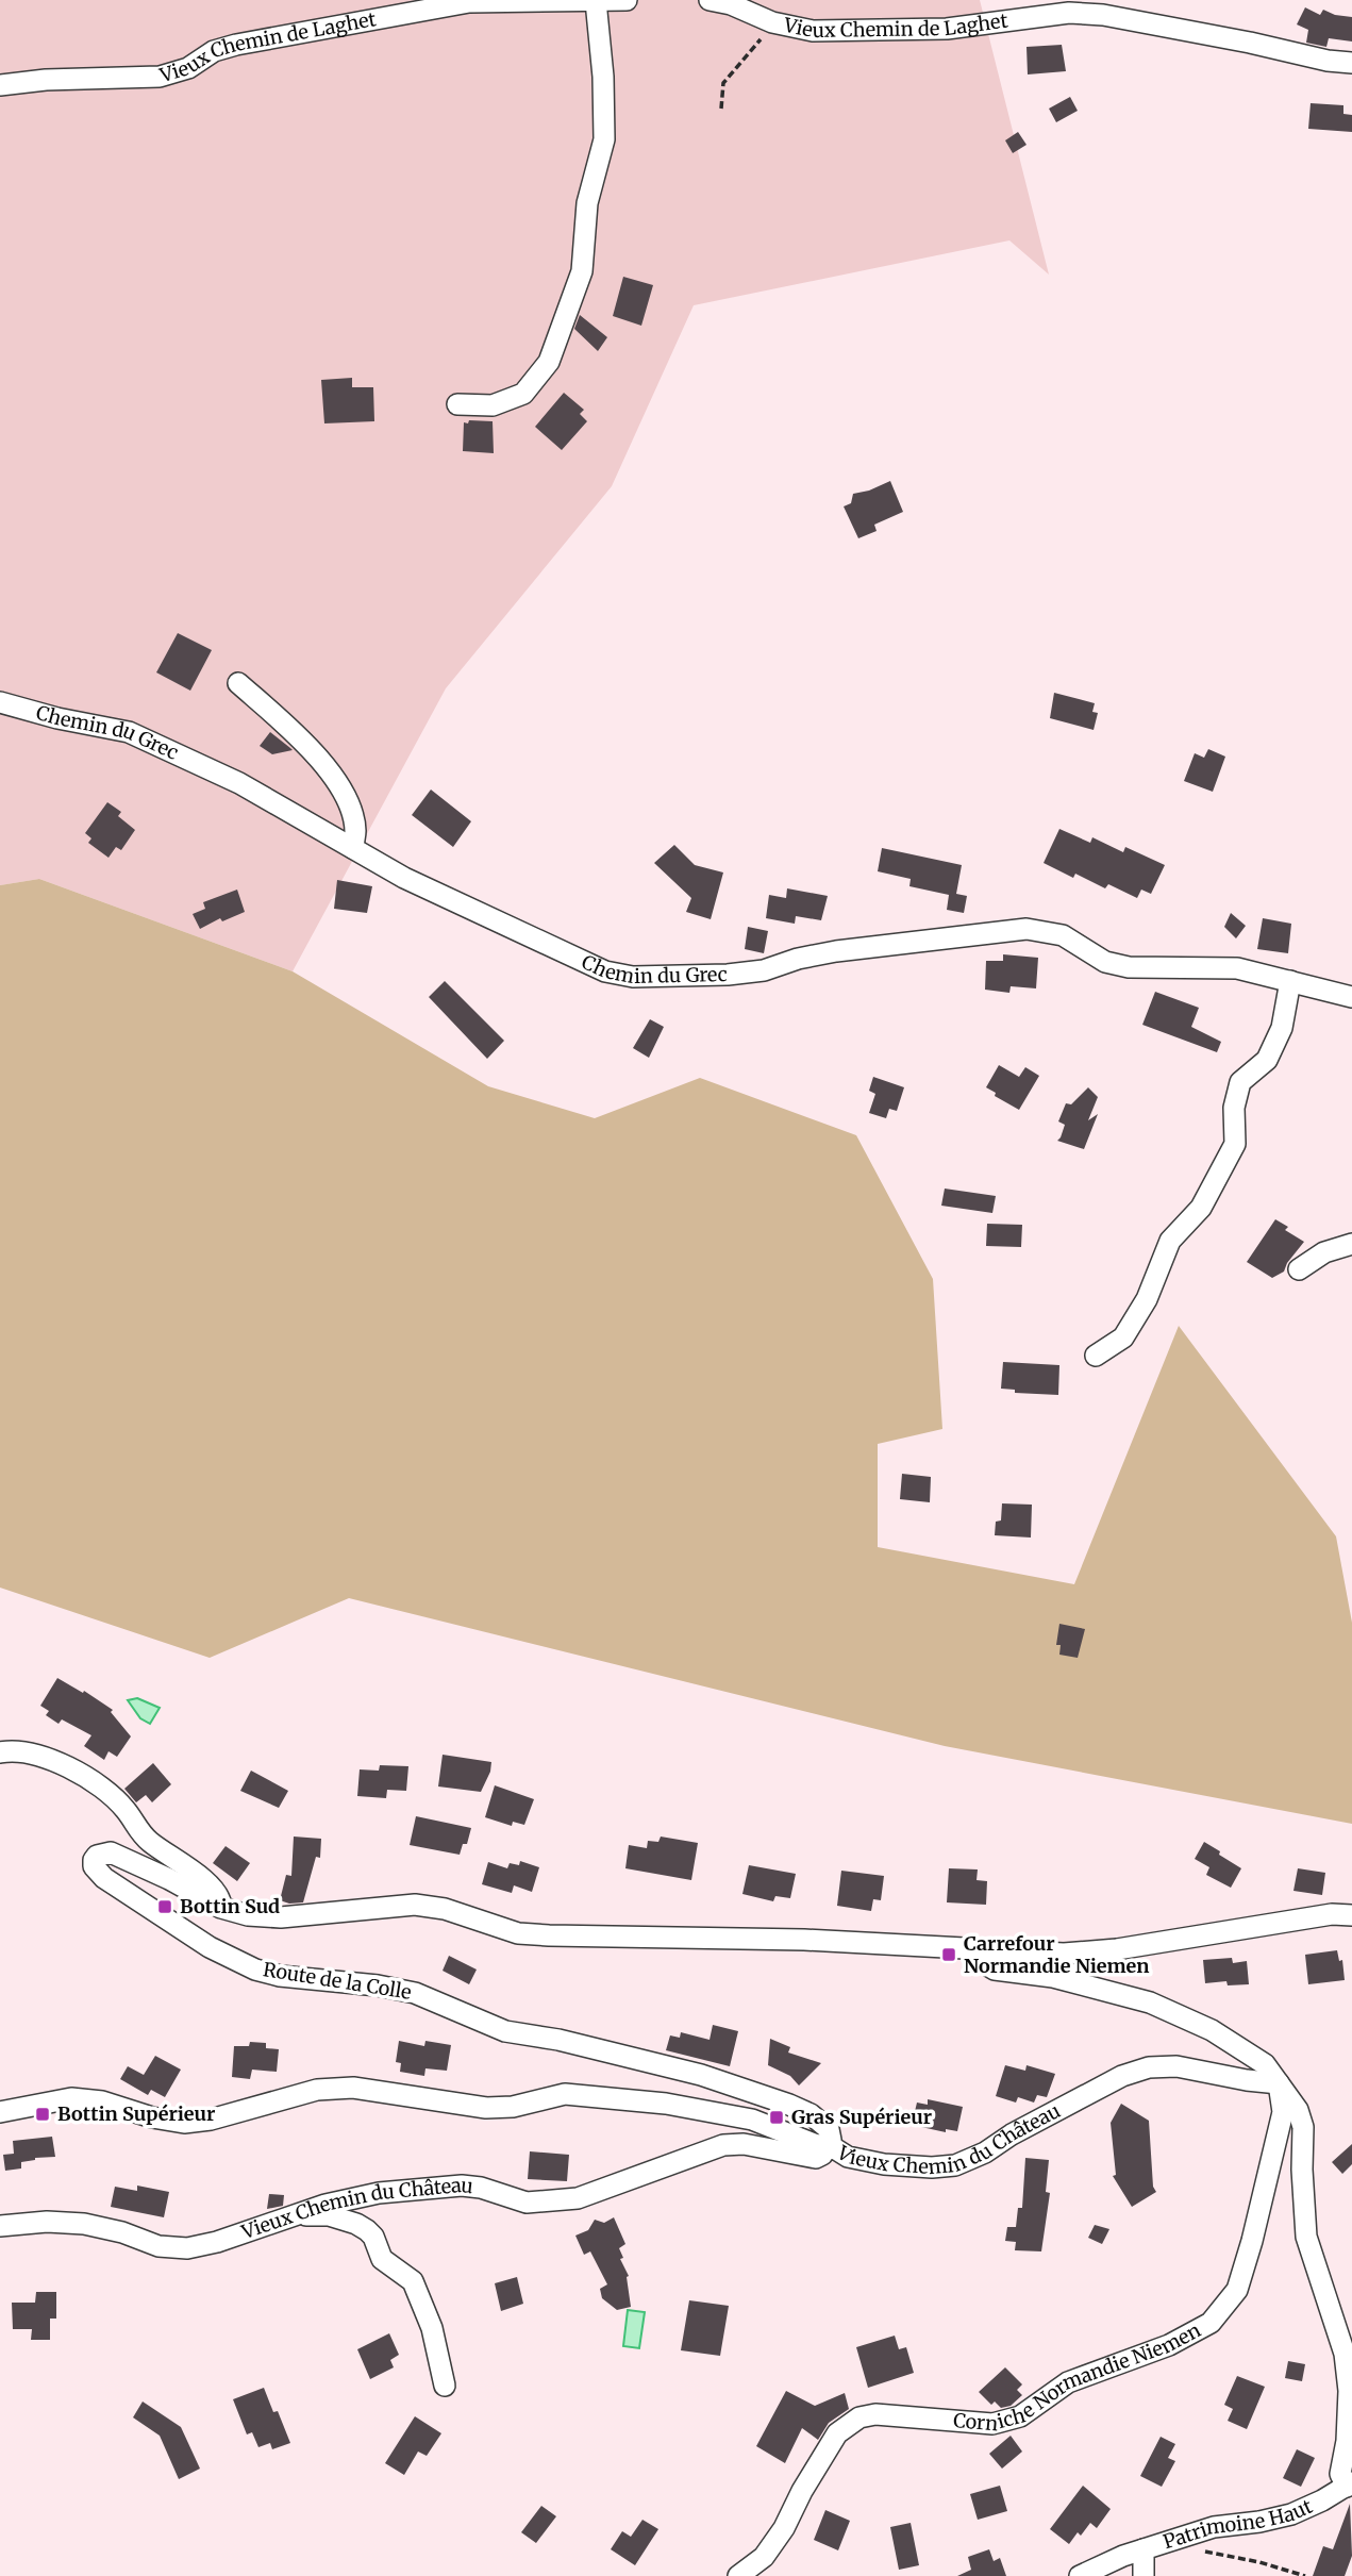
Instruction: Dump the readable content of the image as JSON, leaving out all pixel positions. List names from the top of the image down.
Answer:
{
  "streets": {
    "street": [
      "Vieux Chemin de Laghet",
      "Chemin du Grec",
      "Route de la Colle",
      "Vieux Chemin du Château",
      "Corniche Normandie Niemen",
      "Patrimoine Haut"
    ]
  },
  "crossings": [
    ["Route de la Colle", "Vieux Chemin du Château"],
    ["Vieux Chemin du Château", "Corniche Normandie Niemen"]
  ],
  "places": {
    "transit": [
      "Bottin Sud",
      "Carrefour Normandie Niemen",
      "Bottin Supérieur",
      "Gras Supérieur"
    ]
  }
}
